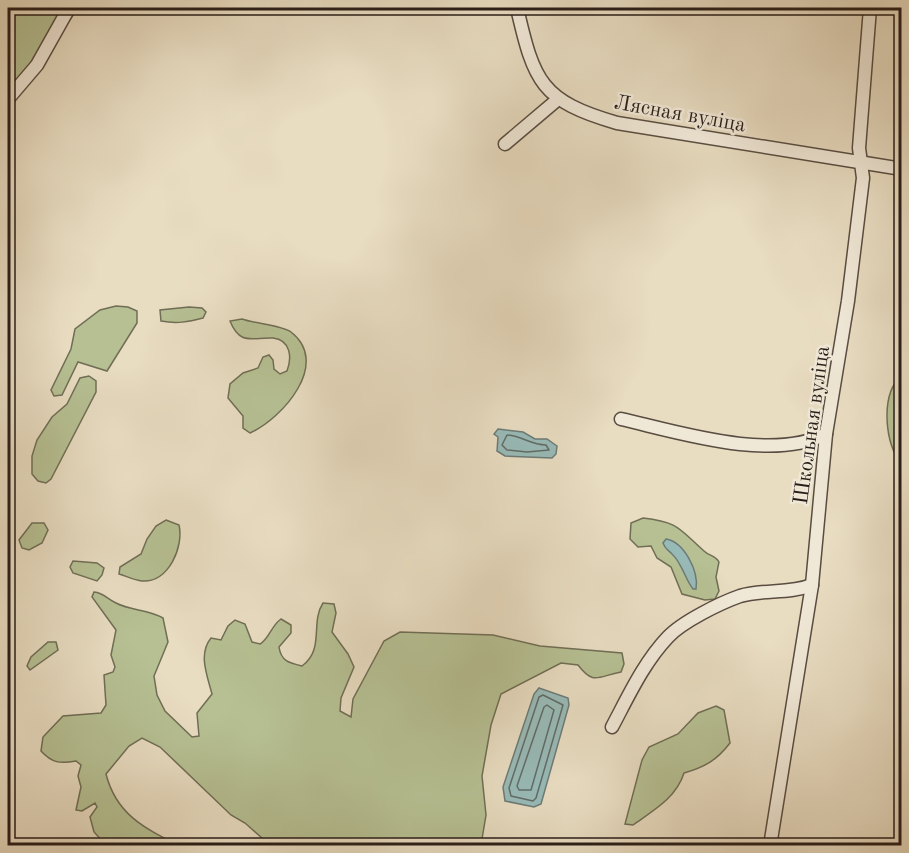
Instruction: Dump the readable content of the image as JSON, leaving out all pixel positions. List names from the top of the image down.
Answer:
{
  "streets": {
    "street": ["Лясная вуліца", "Школьная вуліца"]
  },
  "crossings": [
    ["Лясная вуліца", "Школьная вуліца"]
  ]
}
